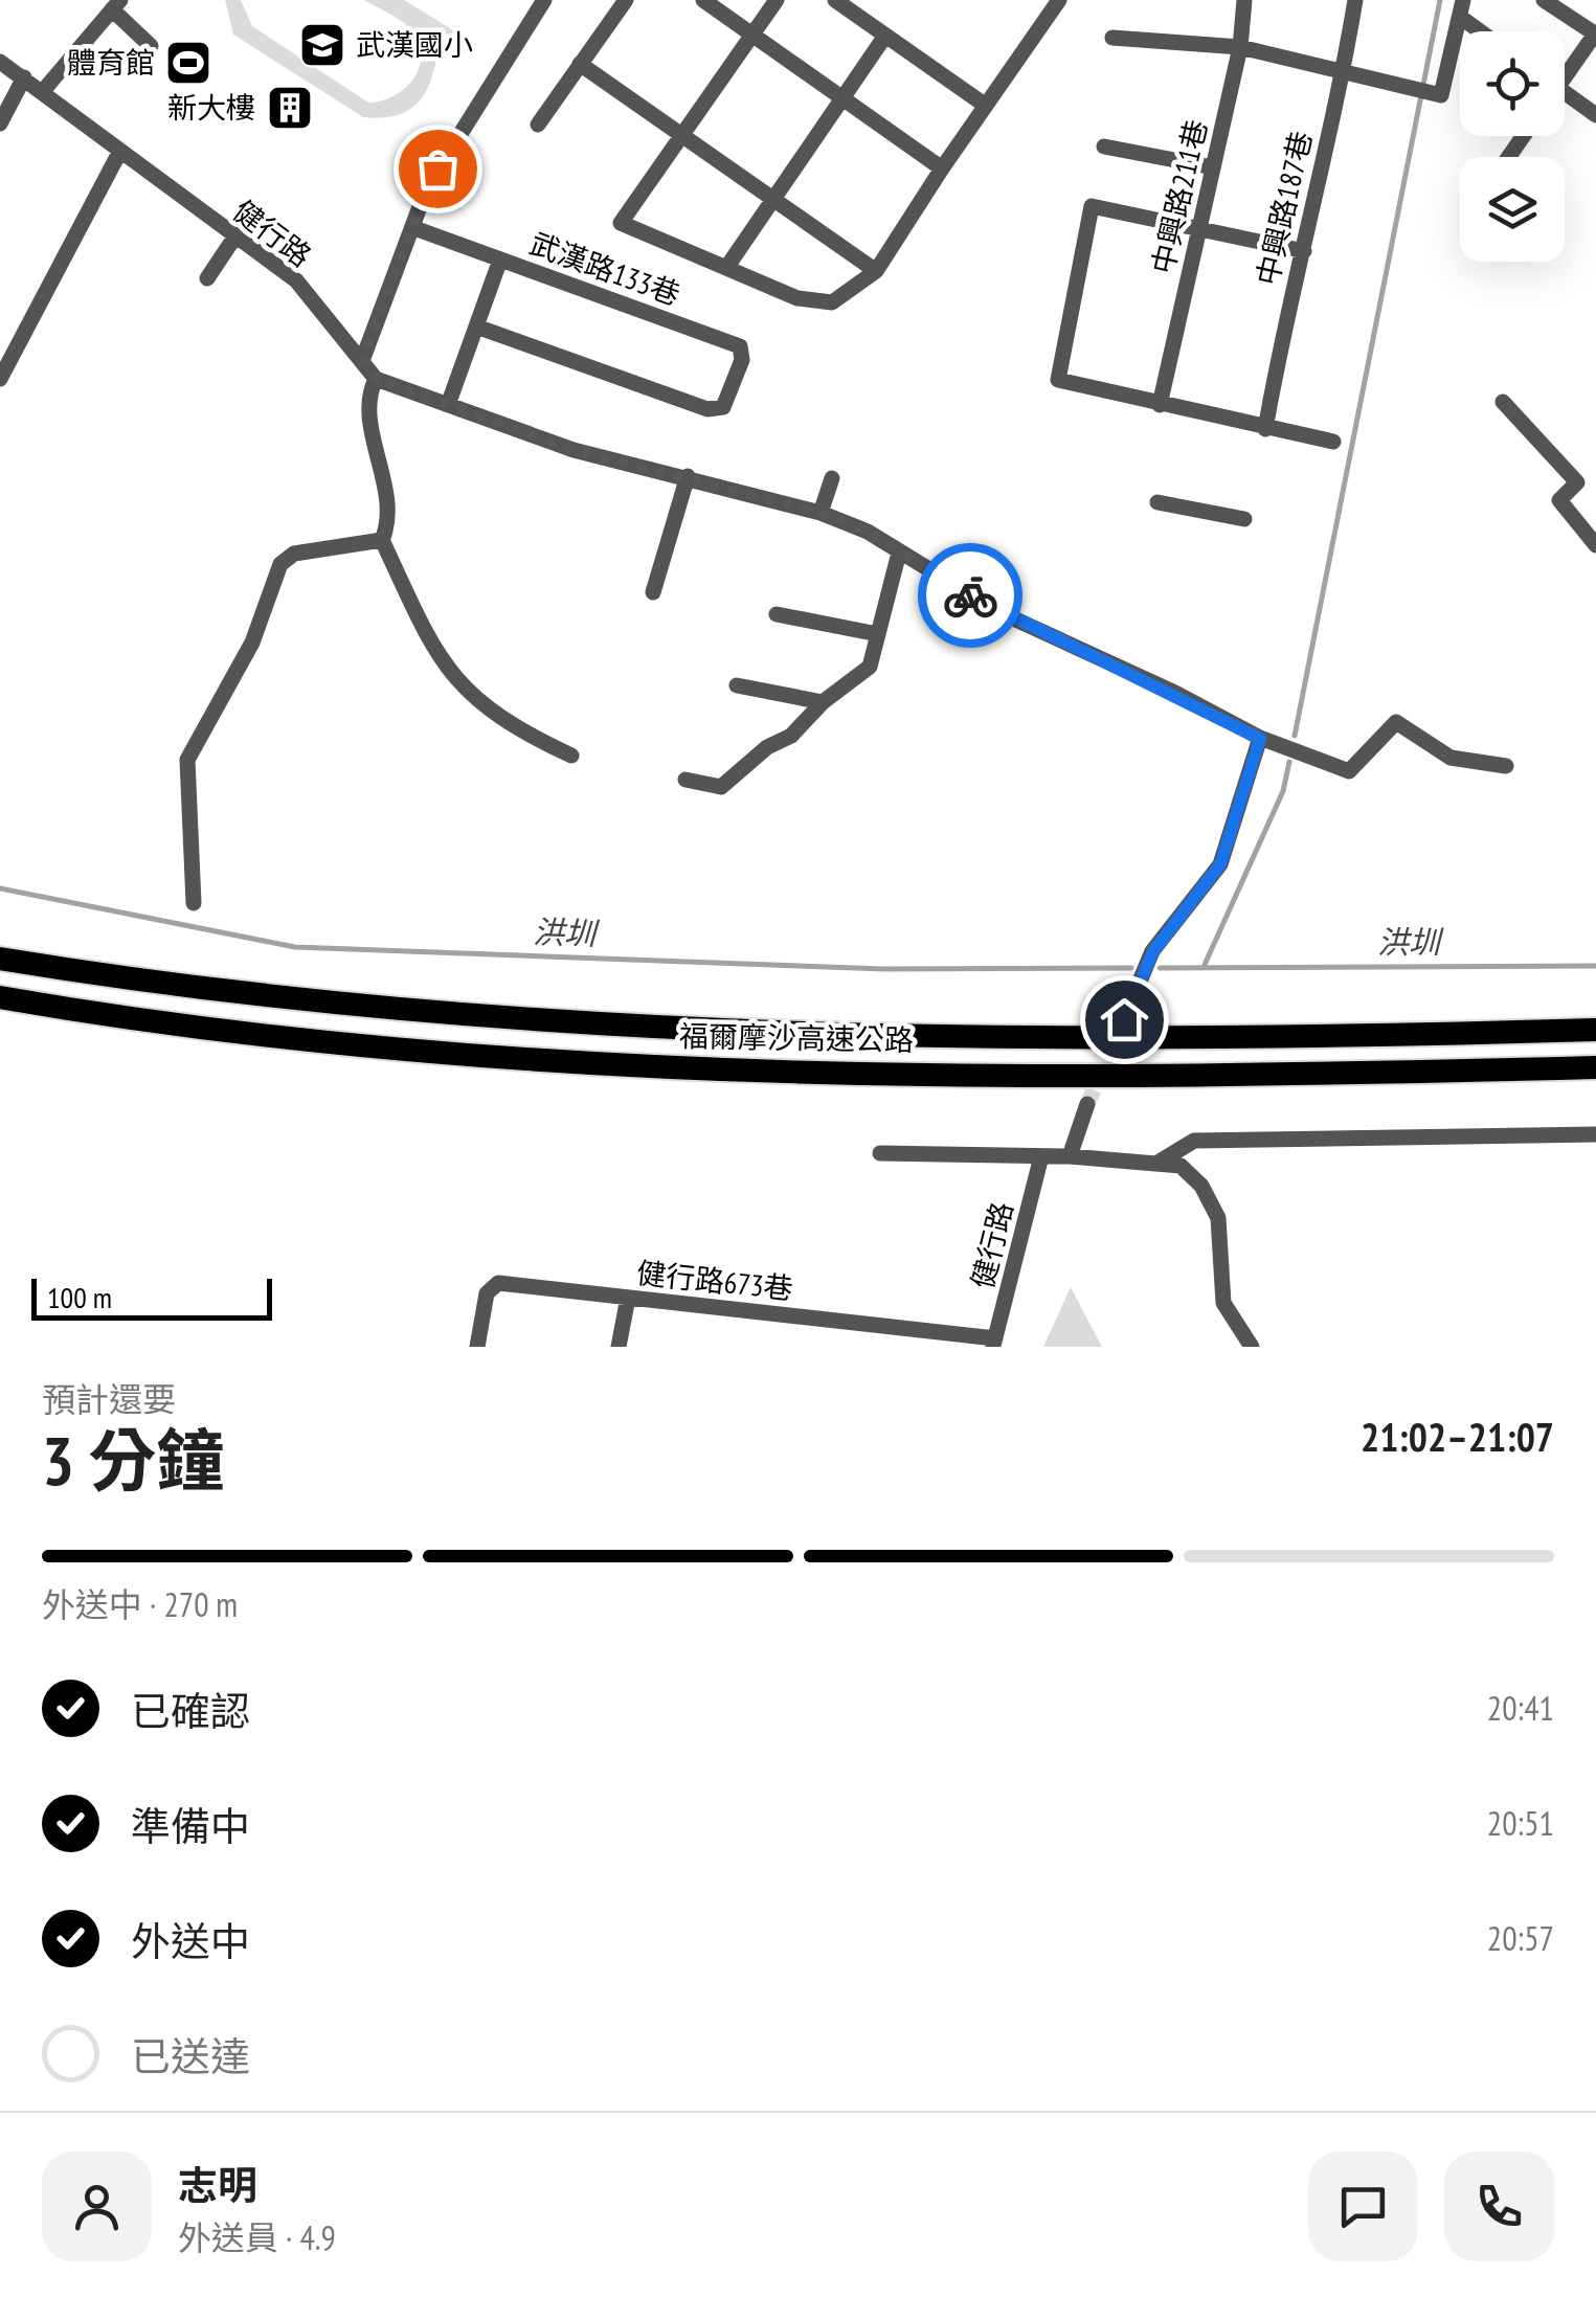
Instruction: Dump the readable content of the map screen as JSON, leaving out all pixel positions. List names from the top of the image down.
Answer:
{
  "streets": {
    "highway": ["福爾摩沙高速公路"],
    "street": [
      "中興路211巷",
      "中興路187巷",
      "健行路",
      "武漢路133巷",
      "健行路673巷"
    ]
  },
  "crossings": [
    ["健行路", "健行路673巷"]
  ],
  "water": ["洪圳"],
  "places": {
    "school or university": ["武漢國小"],
    "sports": ["體育館"],
    "building": ["新大樓"]
  },
  "scale_bar": "100 m",
  "page": {
    "scale": "100 m",
    "heading": ["3 分鐘", "預計還要", "21:02–21:07"],
    "panel": ["志明", "外送員 · 4.9"],
    "bar": "外送中 · 270 m",
    "list": [
      ["已確認", "20:41"],
      ["準備中", "20:51"],
      ["外送中", "20:57"],
      "已送達"
    ]
  }
}
